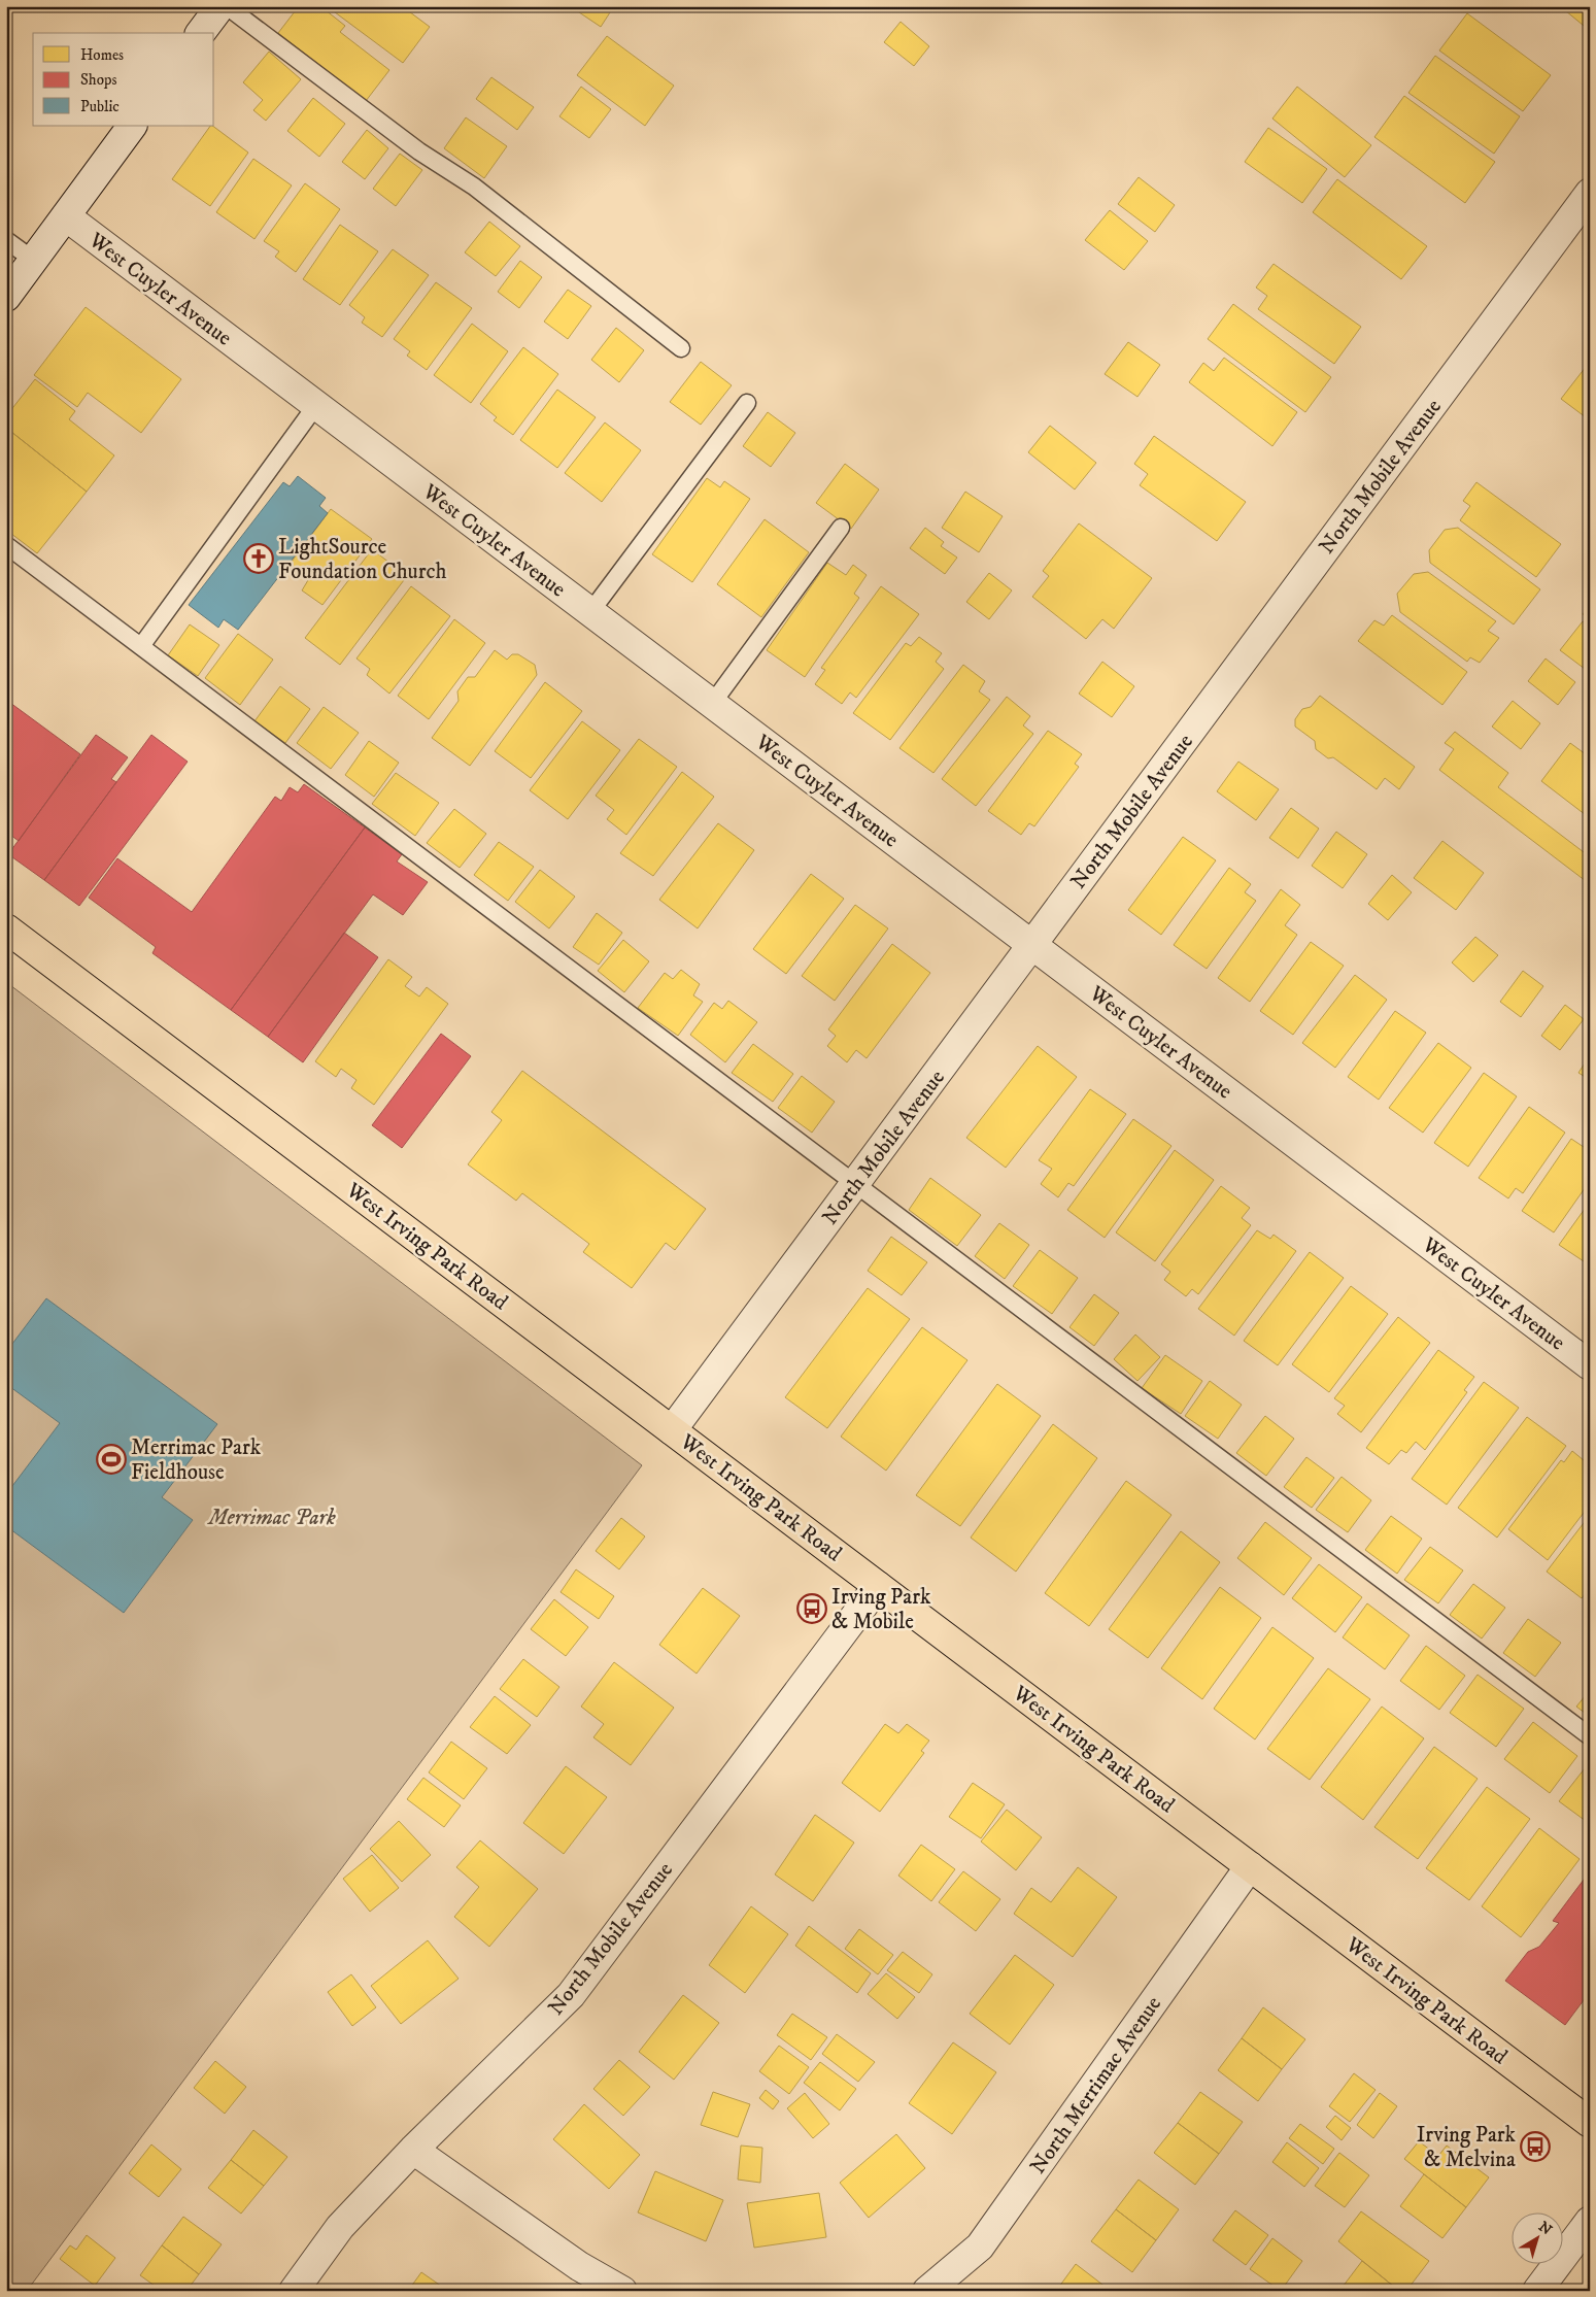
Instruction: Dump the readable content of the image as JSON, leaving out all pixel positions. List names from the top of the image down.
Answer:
{
  "streets": {
    "main road": ["West Irving Park Road"],
    "street": ["West Cuyler Avenue", "North Mobile Avenue", "North Merrimac Avenue"]
  },
  "crossings": [
    ["West Cuyler Avenue", "North Mobile Avenue"],
    ["North Mobile Avenue", "West Irving Park Road"],
    ["West Irving Park Road", "North Merrimac Avenue"]
  ],
  "parks": ["Merrimac Park"],
  "places": {
    "church": ["LightSource Foundation Church"],
    "sports": ["Merrimac Park Fieldhouse"],
    "bus stop": ["Irving Park & Mobile", "Irving Park & Melvina"]
  },
  "legend": ["Homes", "Shops", "Public"],
  "north": "top right"
}
